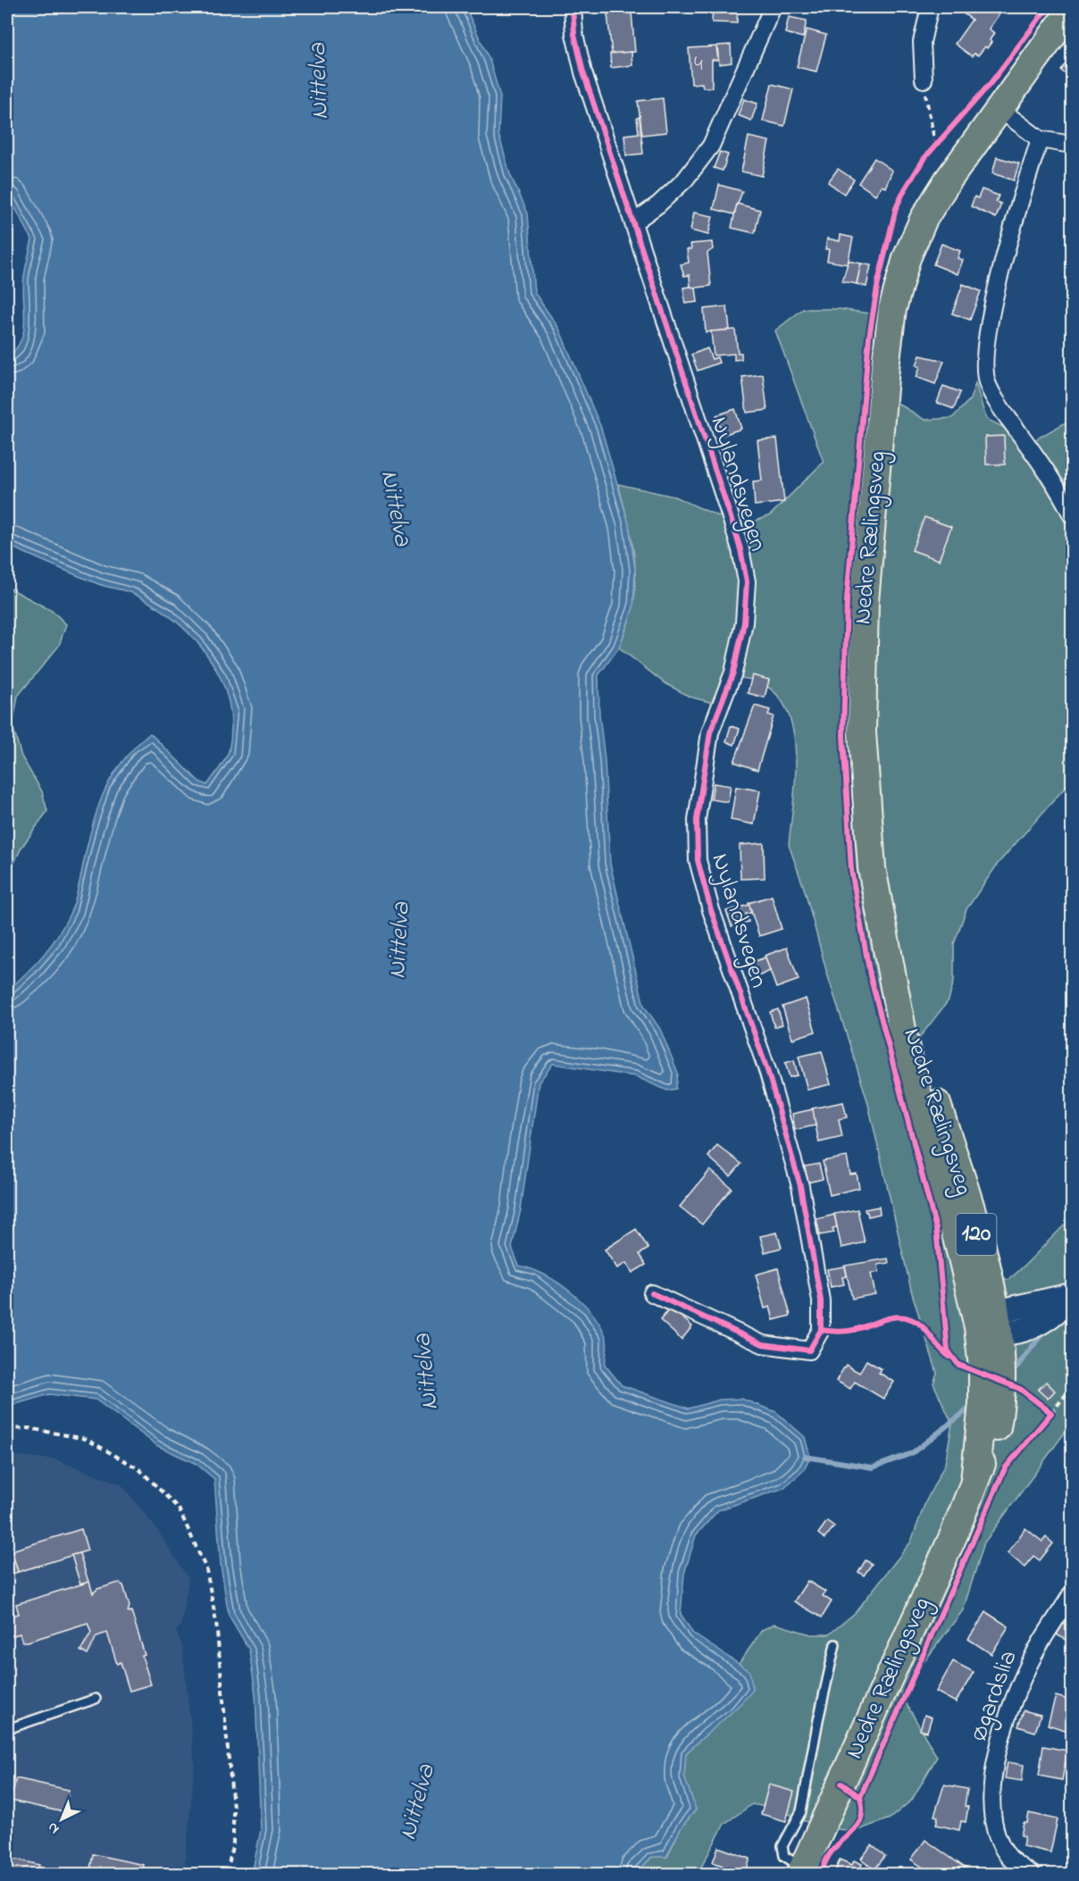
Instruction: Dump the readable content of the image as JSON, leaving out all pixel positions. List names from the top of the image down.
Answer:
{
  "streets": {
    "main road": ["Nedre Rælingsveg", "120"],
    "street": ["Nylandsvegen", "Øgardslia"]
  },
  "water": ["Nittelva"],
  "house_numbers": ["4"],
  "north": "bottom left"
}
